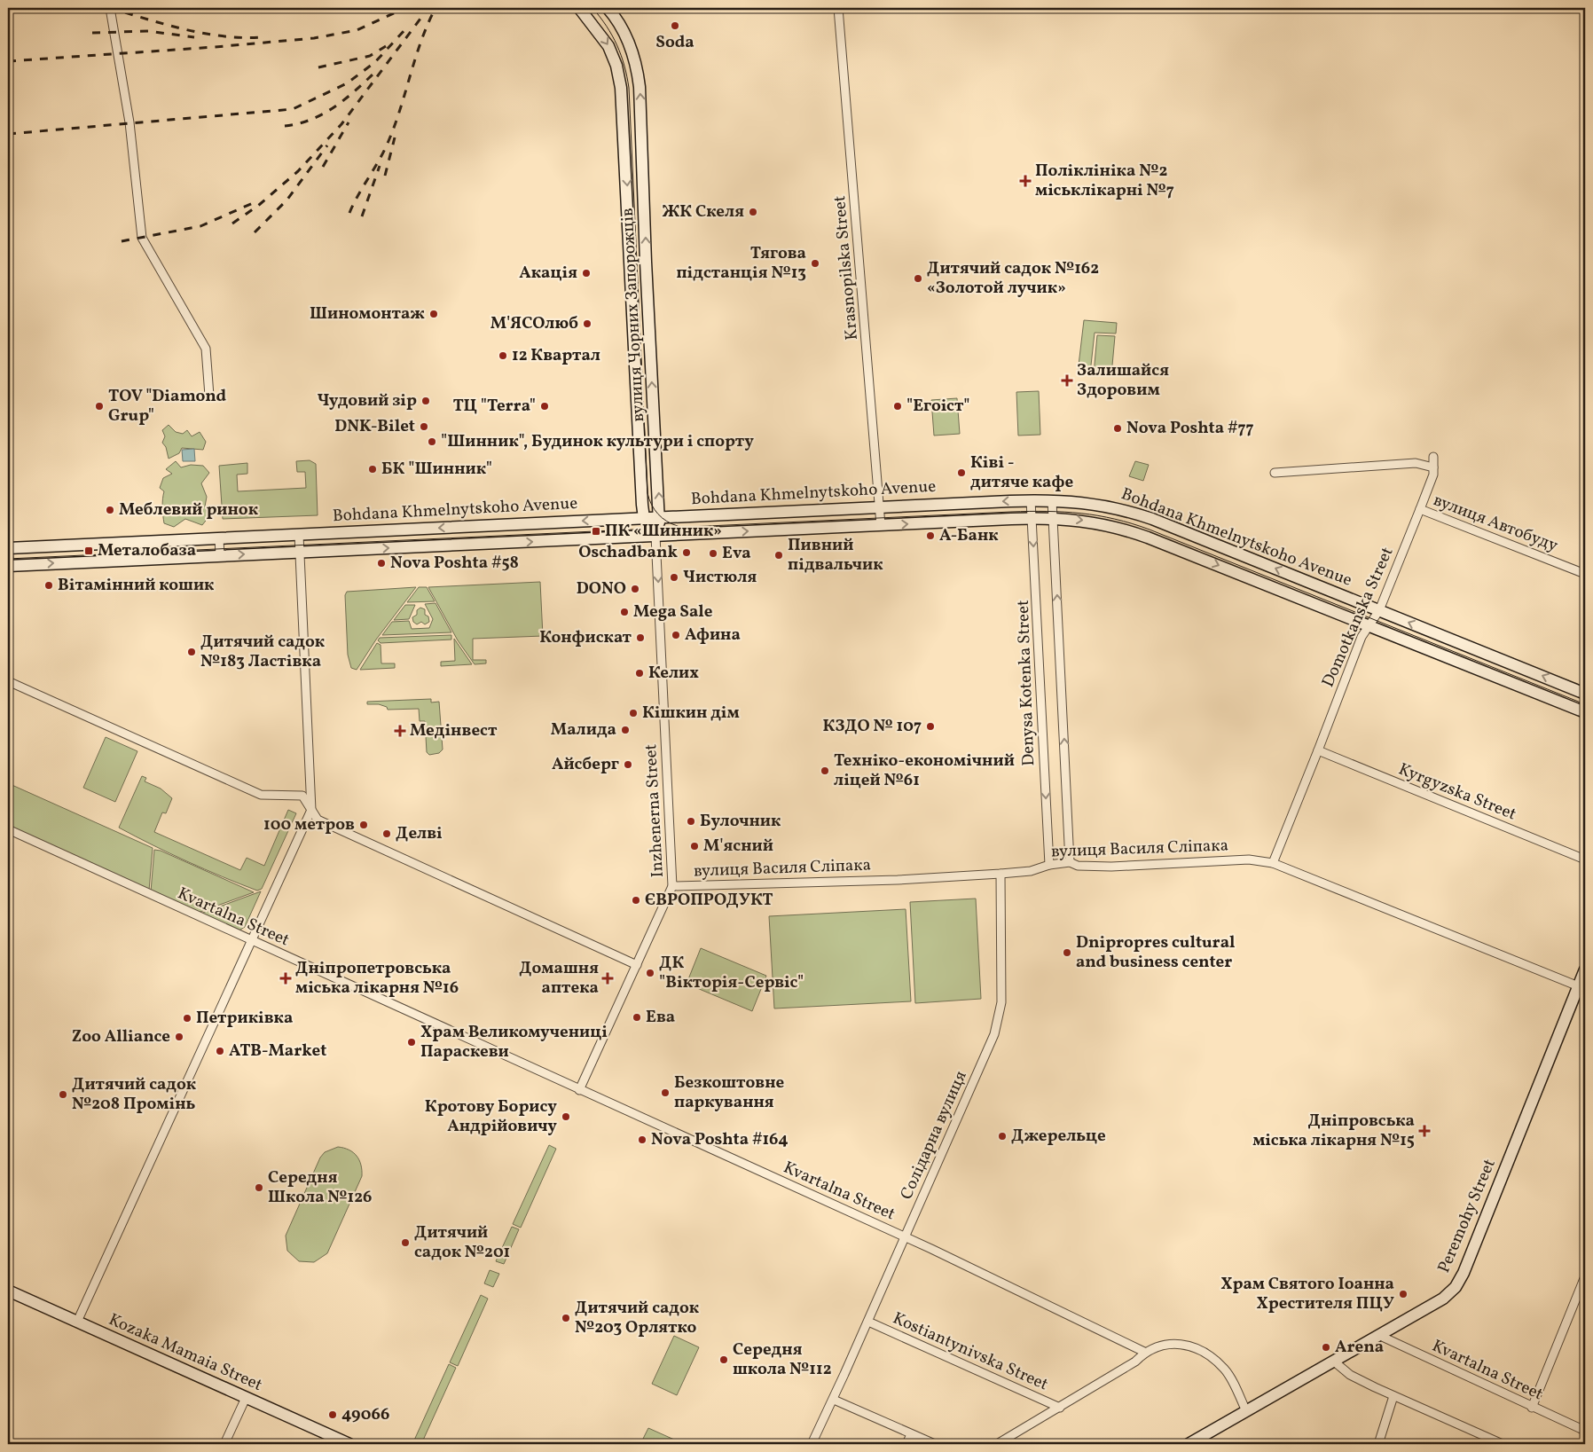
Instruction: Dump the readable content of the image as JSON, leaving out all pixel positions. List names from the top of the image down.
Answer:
{
  "streets": {
    "main road": [
      "вулиця Чорних Запорожців",
      "Bohdana Khmelnytskoho Avenue",
      "Peremohy Street",
      "Kozaka Mamaia Street"
    ],
    "street": [
      "Krasnopilska Street",
      "вулиця Автобуду",
      "Domotkanska Street",
      "Denysa Kotenka Street",
      "Kyrgyzska Street",
      "Inzhenerna Street",
      "вулиця Василя Сліпака",
      "Kvartalna Street",
      "Солідарна вулиця",
      "Kostiantynivska Street"
    ]
  },
  "crossings": [
    ["Krasnopilska Street", "Bohdana Khmelnytskoho Avenue"],
    ["вулиця Чорних Запорожців", "Bohdana Khmelnytskoho Avenue"],
    ["вулиця Чорних Запорожців", "Inzhenerna Street"],
    ["Bohdana Khmelnytskoho Avenue", "Domotkanska Street"],
    ["Bohdana Khmelnytskoho Avenue", "Denysa Kotenka Street"],
    ["Bohdana Khmelnytskoho Avenue", "Inzhenerna Street"],
    ["вулиця Автобуду", "Domotkanska Street"],
    ["Domotkanska Street", "Kyrgyzska Street"],
    ["Domotkanska Street", "вулиця Василя Сліпака"],
    ["Denysa Kotenka Street", "вулиця Василя Сліпака"],
    ["Inzhenerna Street", "вулиця Василя Сліпака"],
    ["Inzhenerna Street", "Kvartalna Street"],
    ["вулиця Василя Сліпака", "Солідарна вулиця"],
    ["вулиця Василя Сліпака", "Peremohy Street"],
    ["Kvartalna Street", "Солідарна вулиця"],
    ["Kvartalna Street", "Peremohy Street"],
    ["Солідарна вулиця", "Kostiantynivska Street"]
  ],
  "one_way": ["Inzhenerna Street"],
  "places": {
    "other": [
      "Soda",
      "ЖК Скеля",
      "Тягова пiдстанцiя №13",
      "Акація",
      "Дитячий садок №162 «Золотой лучик»",
      "Шиномонтаж",
      "М'ЯСОлюб",
      "12 Квартал",
      "Чудовий зір",
      "TOV \"Diamond Grup\"",
      "ТЦ \"Terra\"",
      "\"Егоіст\"",
      "DNK-Bilet",
      "Nova Poshta #77",
      "\"Шинник\", Будинок культури і спорту",
      "БК \"Шинник\"",
      "Ківі - дитяче кафе",
      "Меблевий ринок",
      "А-Банк",
      "Oschadbank",
      "Eva",
      "Пивний підвальчик",
      "Nova Poshta #58",
      "Чистюля",
      "Вітамінний кошик",
      "DONO",
      "Mega Sale",
      "Афина",
      "Конфискат",
      "Дитячий садок №183 Ластівка",
      "Келих",
      "Кішкин дім",
      "КЗДО № 107",
      "Малида",
      "Айсберг",
      "Техніко-економічний ліцей №61",
      "Булочник",
      "100 метров",
      "Делві",
      "М'ясний",
      "ЄВРОПРОДУКТ",
      "Dnipropres cultural and business center",
      "ДК \"Вікторія-Сервіс\"",
      "Ева",
      "Петриківка",
      "Zoo Alliance",
      "Храм Великомучениці Параскеви",
      "ATB-Market",
      "Безкоштовне паркування",
      "Дитячий садок №208 Промінь",
      "Кротову Борису Андрійовичу",
      "Джерельце",
      "Nova Poshta #164",
      "Середня Школа №126",
      "Дитячий садок №201",
      "Храм Святого Іоанна Хрестителя ПЦУ",
      "Дитячий садок №203 Орлятко",
      "Arena",
      "Середня школа №112",
      "49066"
    ],
    "health": [
      "Поліклініка №2 міськлікарні №7",
      "Залишайся Здоровим",
      "Медінвест",
      "Дніпропетровська міська лікарня №16",
      "Домашня аптека",
      "Дніпровська міська лікарня №15"
    ],
    "transit": ["ПК «Шинник»", "Металобаза"]
  }
}
